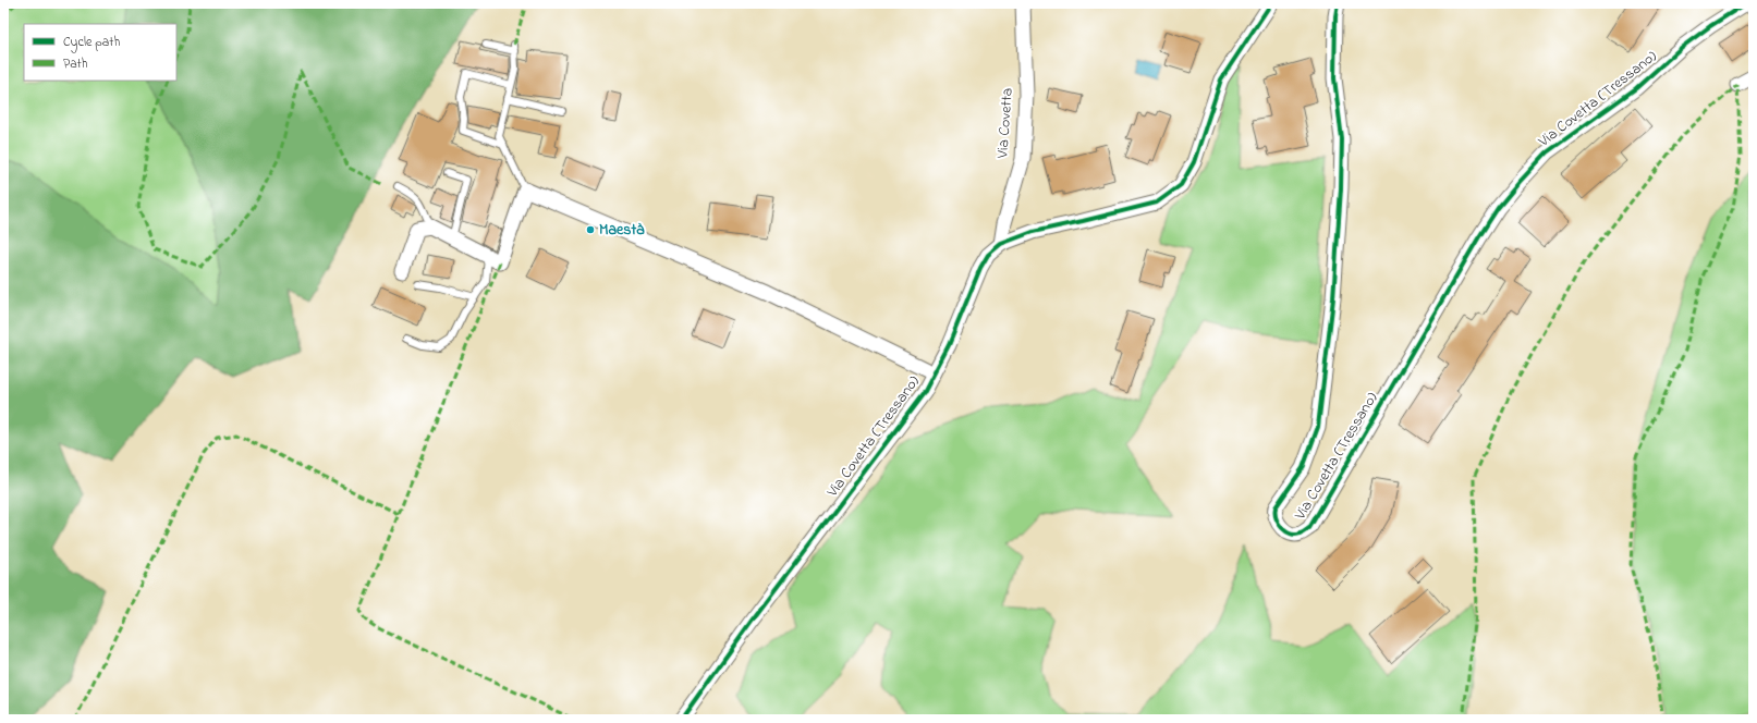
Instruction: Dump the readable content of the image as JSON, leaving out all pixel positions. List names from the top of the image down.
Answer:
{
  "streets": {
    "street": ["Via Covetta (Tressano)", "Via Covetta"]
  },
  "crossings": [
    ["Via Covetta (Tressano)", "Via Covetta"]
  ],
  "places": ["Maestà"],
  "legend": ["Cycle path", "Path"]
}
